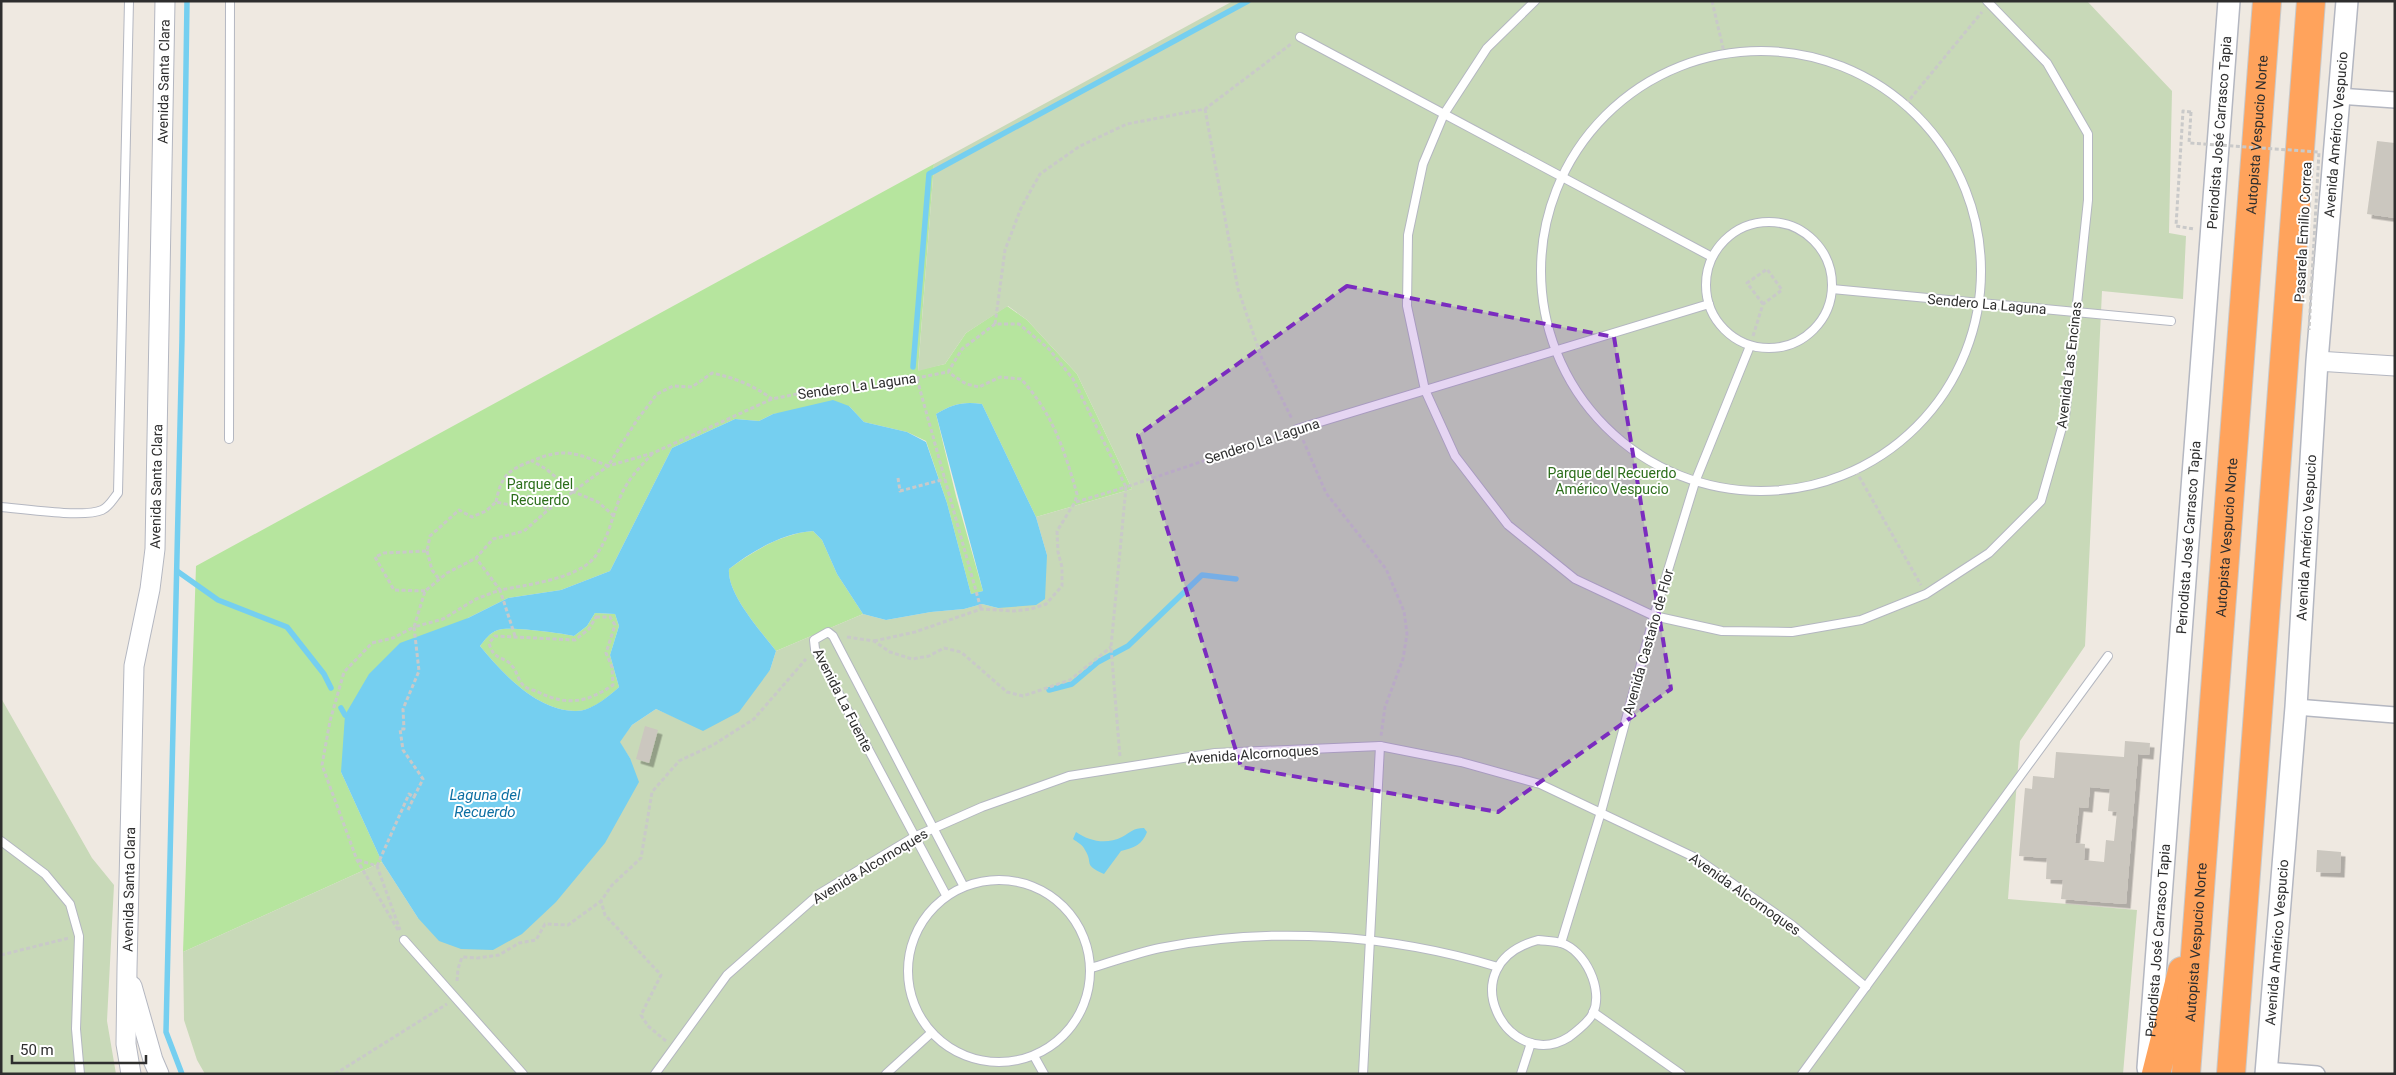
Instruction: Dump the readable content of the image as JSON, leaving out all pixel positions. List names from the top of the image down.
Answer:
{
  "streets": {
    "highway": ["Autopista Vespucio Norte"],
    "main road": ["Periodista José Carrasco Tapia", "Avenida Américo Vespucio"],
    "street": ["Avenida Santa Clara"],
    "lane": [
      "Sendero La Laguna",
      "Avenida Las Encinas",
      "Avenida Castaño de Flor",
      "Avenida La Fuente",
      "Avenida Alcornoques"
    ],
    "path": ["Pasarela Emilio Correa"]
  },
  "crossings": [
    ["Sendero La Laguna", "Avenida Las Encinas"],
    ["Avenida Las Encinas", "Avenida Castaño de Flor"],
    ["Avenida Castaño de Flor", "Avenida Alcornoques"],
    ["Avenida La Fuente", "Avenida Alcornoques"]
  ],
  "water": ["Laguna del Recuerdo"],
  "parks": ["Parque del Recuerdo Américo Vespucio", "Parque del Recuerdo"],
  "scale_bar": "50 m"
}
